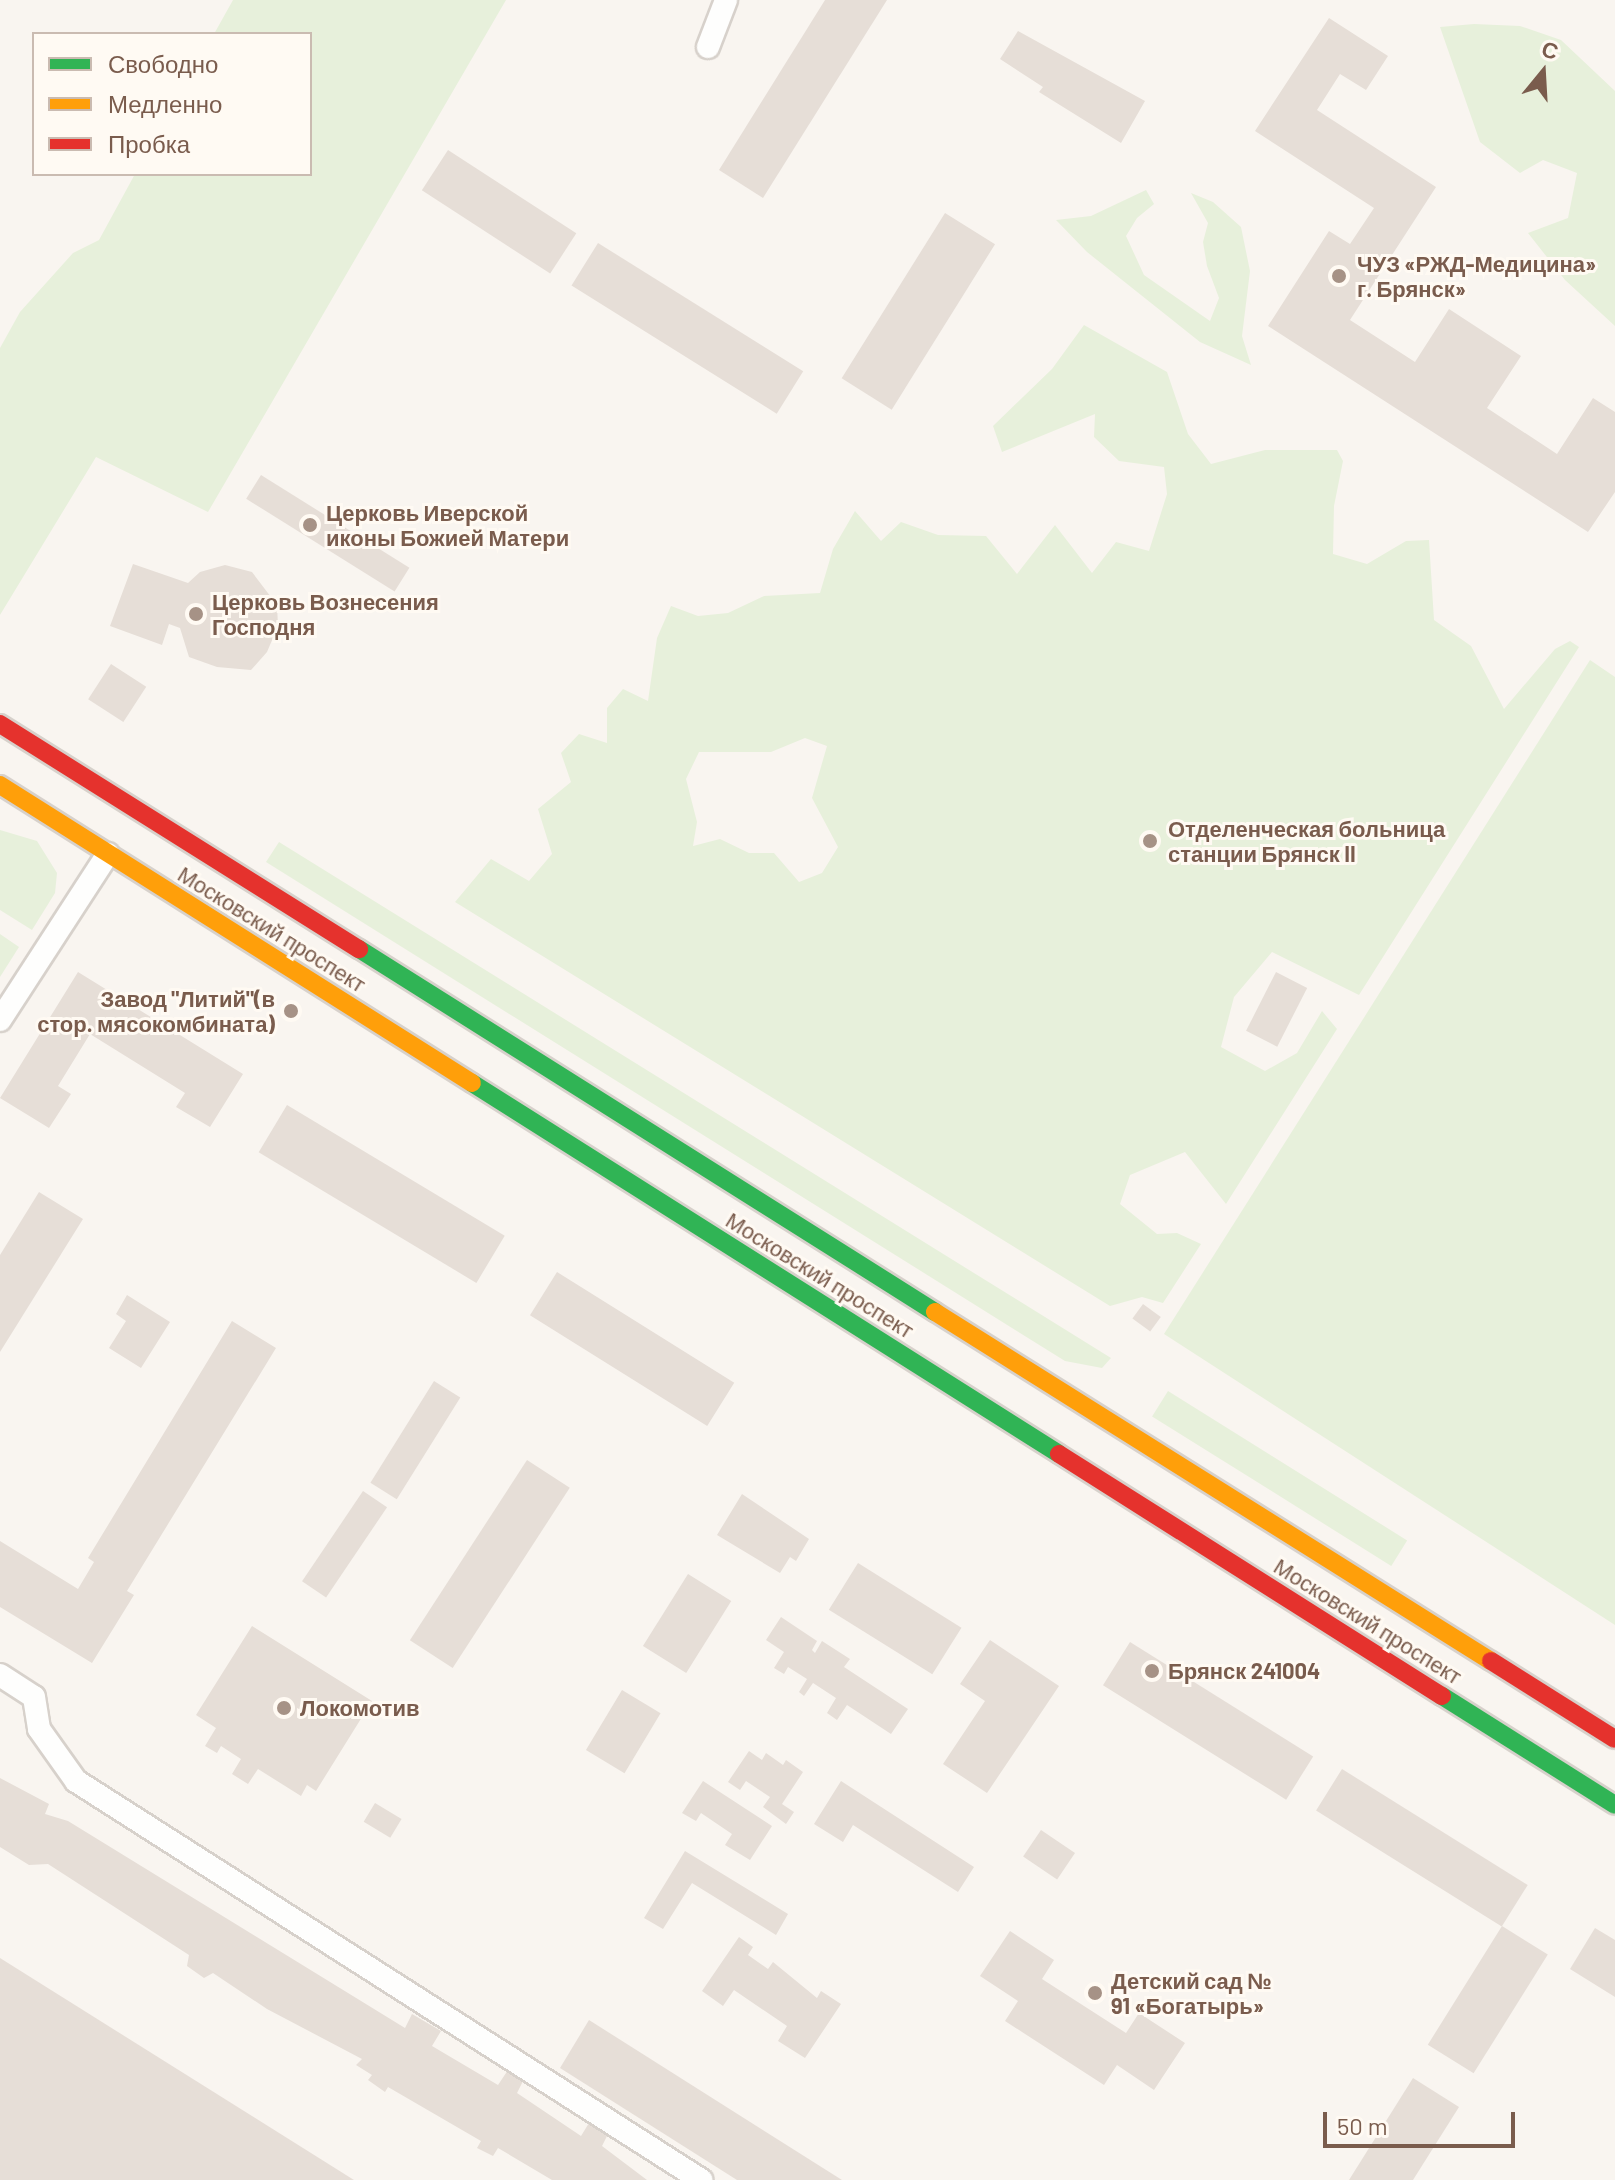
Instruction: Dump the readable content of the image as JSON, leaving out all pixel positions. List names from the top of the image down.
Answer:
{
  "streets": {
    "main road": ["Московский проспект"]
  },
  "places": [
    "ЧУЗ «РЖД-Медицина» г. Брянск»",
    "Церковь Иверской иконы Божией Матери",
    "Церковь Вознесения Господня",
    "Отделенческая больница станции Брянск II",
    "Завод \"Литий\"(в стор. мясокомбината)",
    "Брянск 241004",
    "Локомотив",
    "Детский сад № 91 «Богатырь»"
  ],
  "legend": ["Свободно", "Медленно", "Пробка"],
  "scale_bar": "50 m",
  "north": "top"
}
